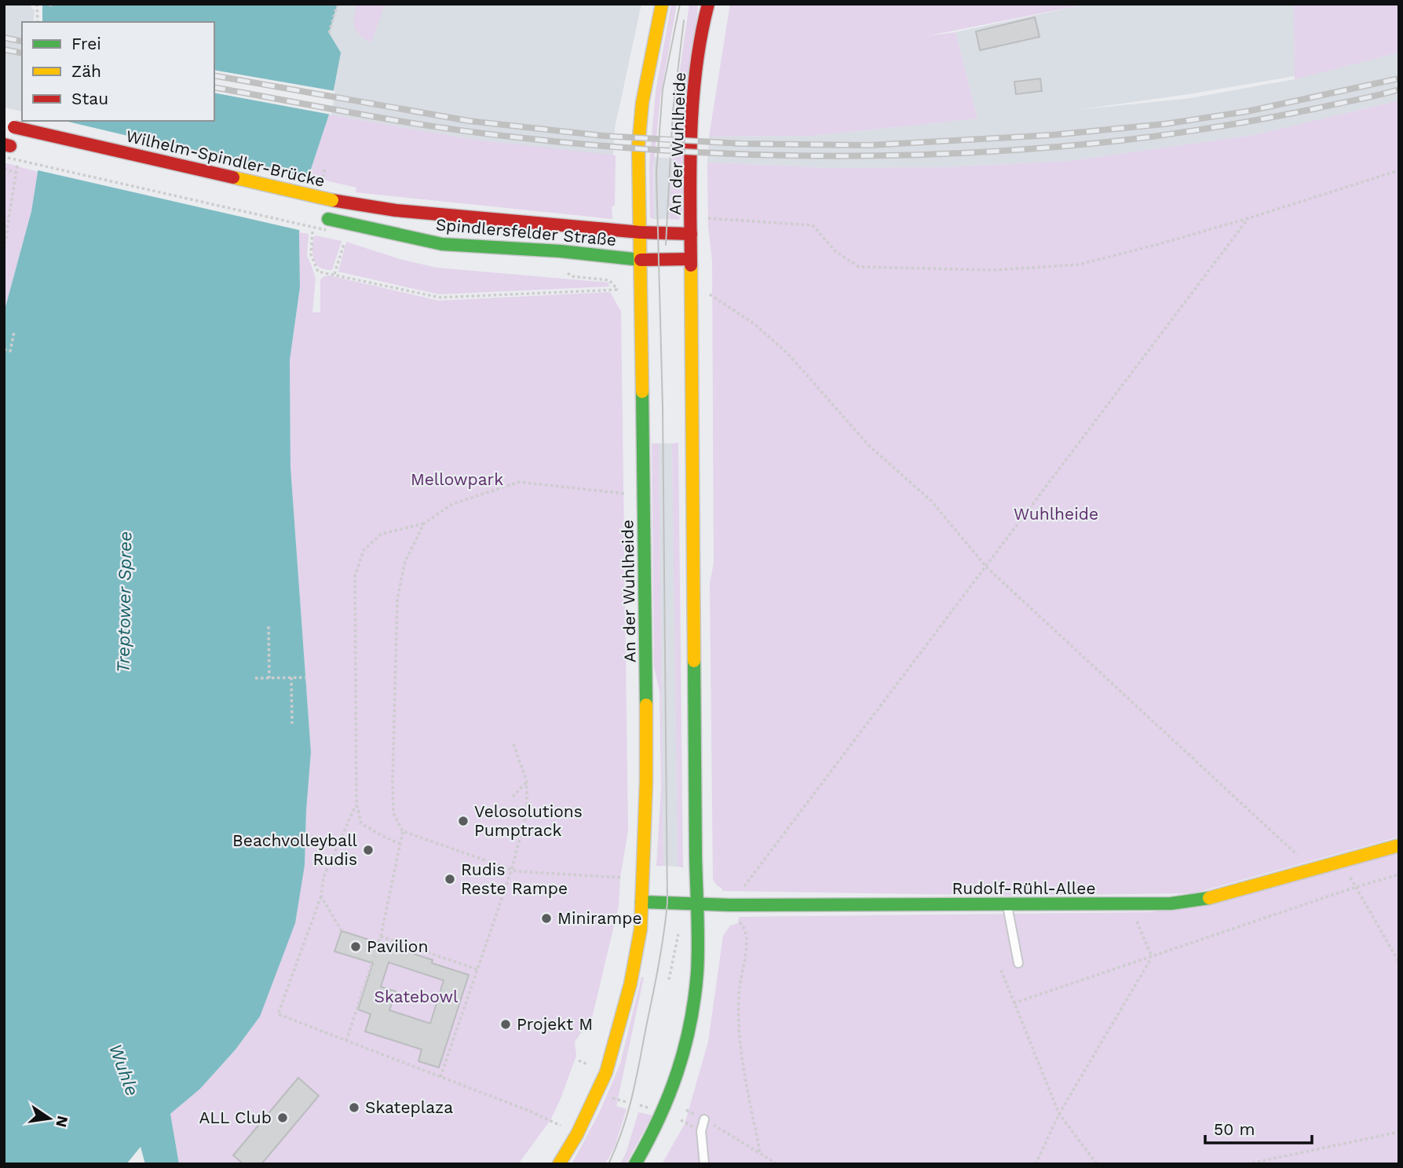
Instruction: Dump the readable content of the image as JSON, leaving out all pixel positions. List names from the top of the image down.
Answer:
{
  "streets": {
    "main road": [
      "An der Wuhlheide",
      "Wilhelm-Spindler-Brücke",
      "Spindlersfelder Straße",
      "Rudolf-Rühl-Allee"
    ]
  },
  "crossings": [
    ["An der Wuhlheide", "Spindlersfelder Straße"],
    ["An der Wuhlheide", "Rudolf-Rühl-Allee"],
    ["Wilhelm-Spindler-Brücke", "Spindlersfelder Straße"]
  ],
  "water": ["Treptower Spree", "Wuhle"],
  "parks": ["Mellowpark", "Wuhlheide", "Skatebowl"],
  "places": [
    "Velosolutions Pumptrack",
    "Beachvolleyball Rudis",
    "Rudis Reste Rampe",
    "Minirampe",
    "Pavilion",
    "Projekt M",
    "Skateplaza",
    "ALL Club"
  ],
  "legend": ["Frei", "Zäh", "Stau"],
  "scale_bar": "50 m",
  "north": "right"
}
